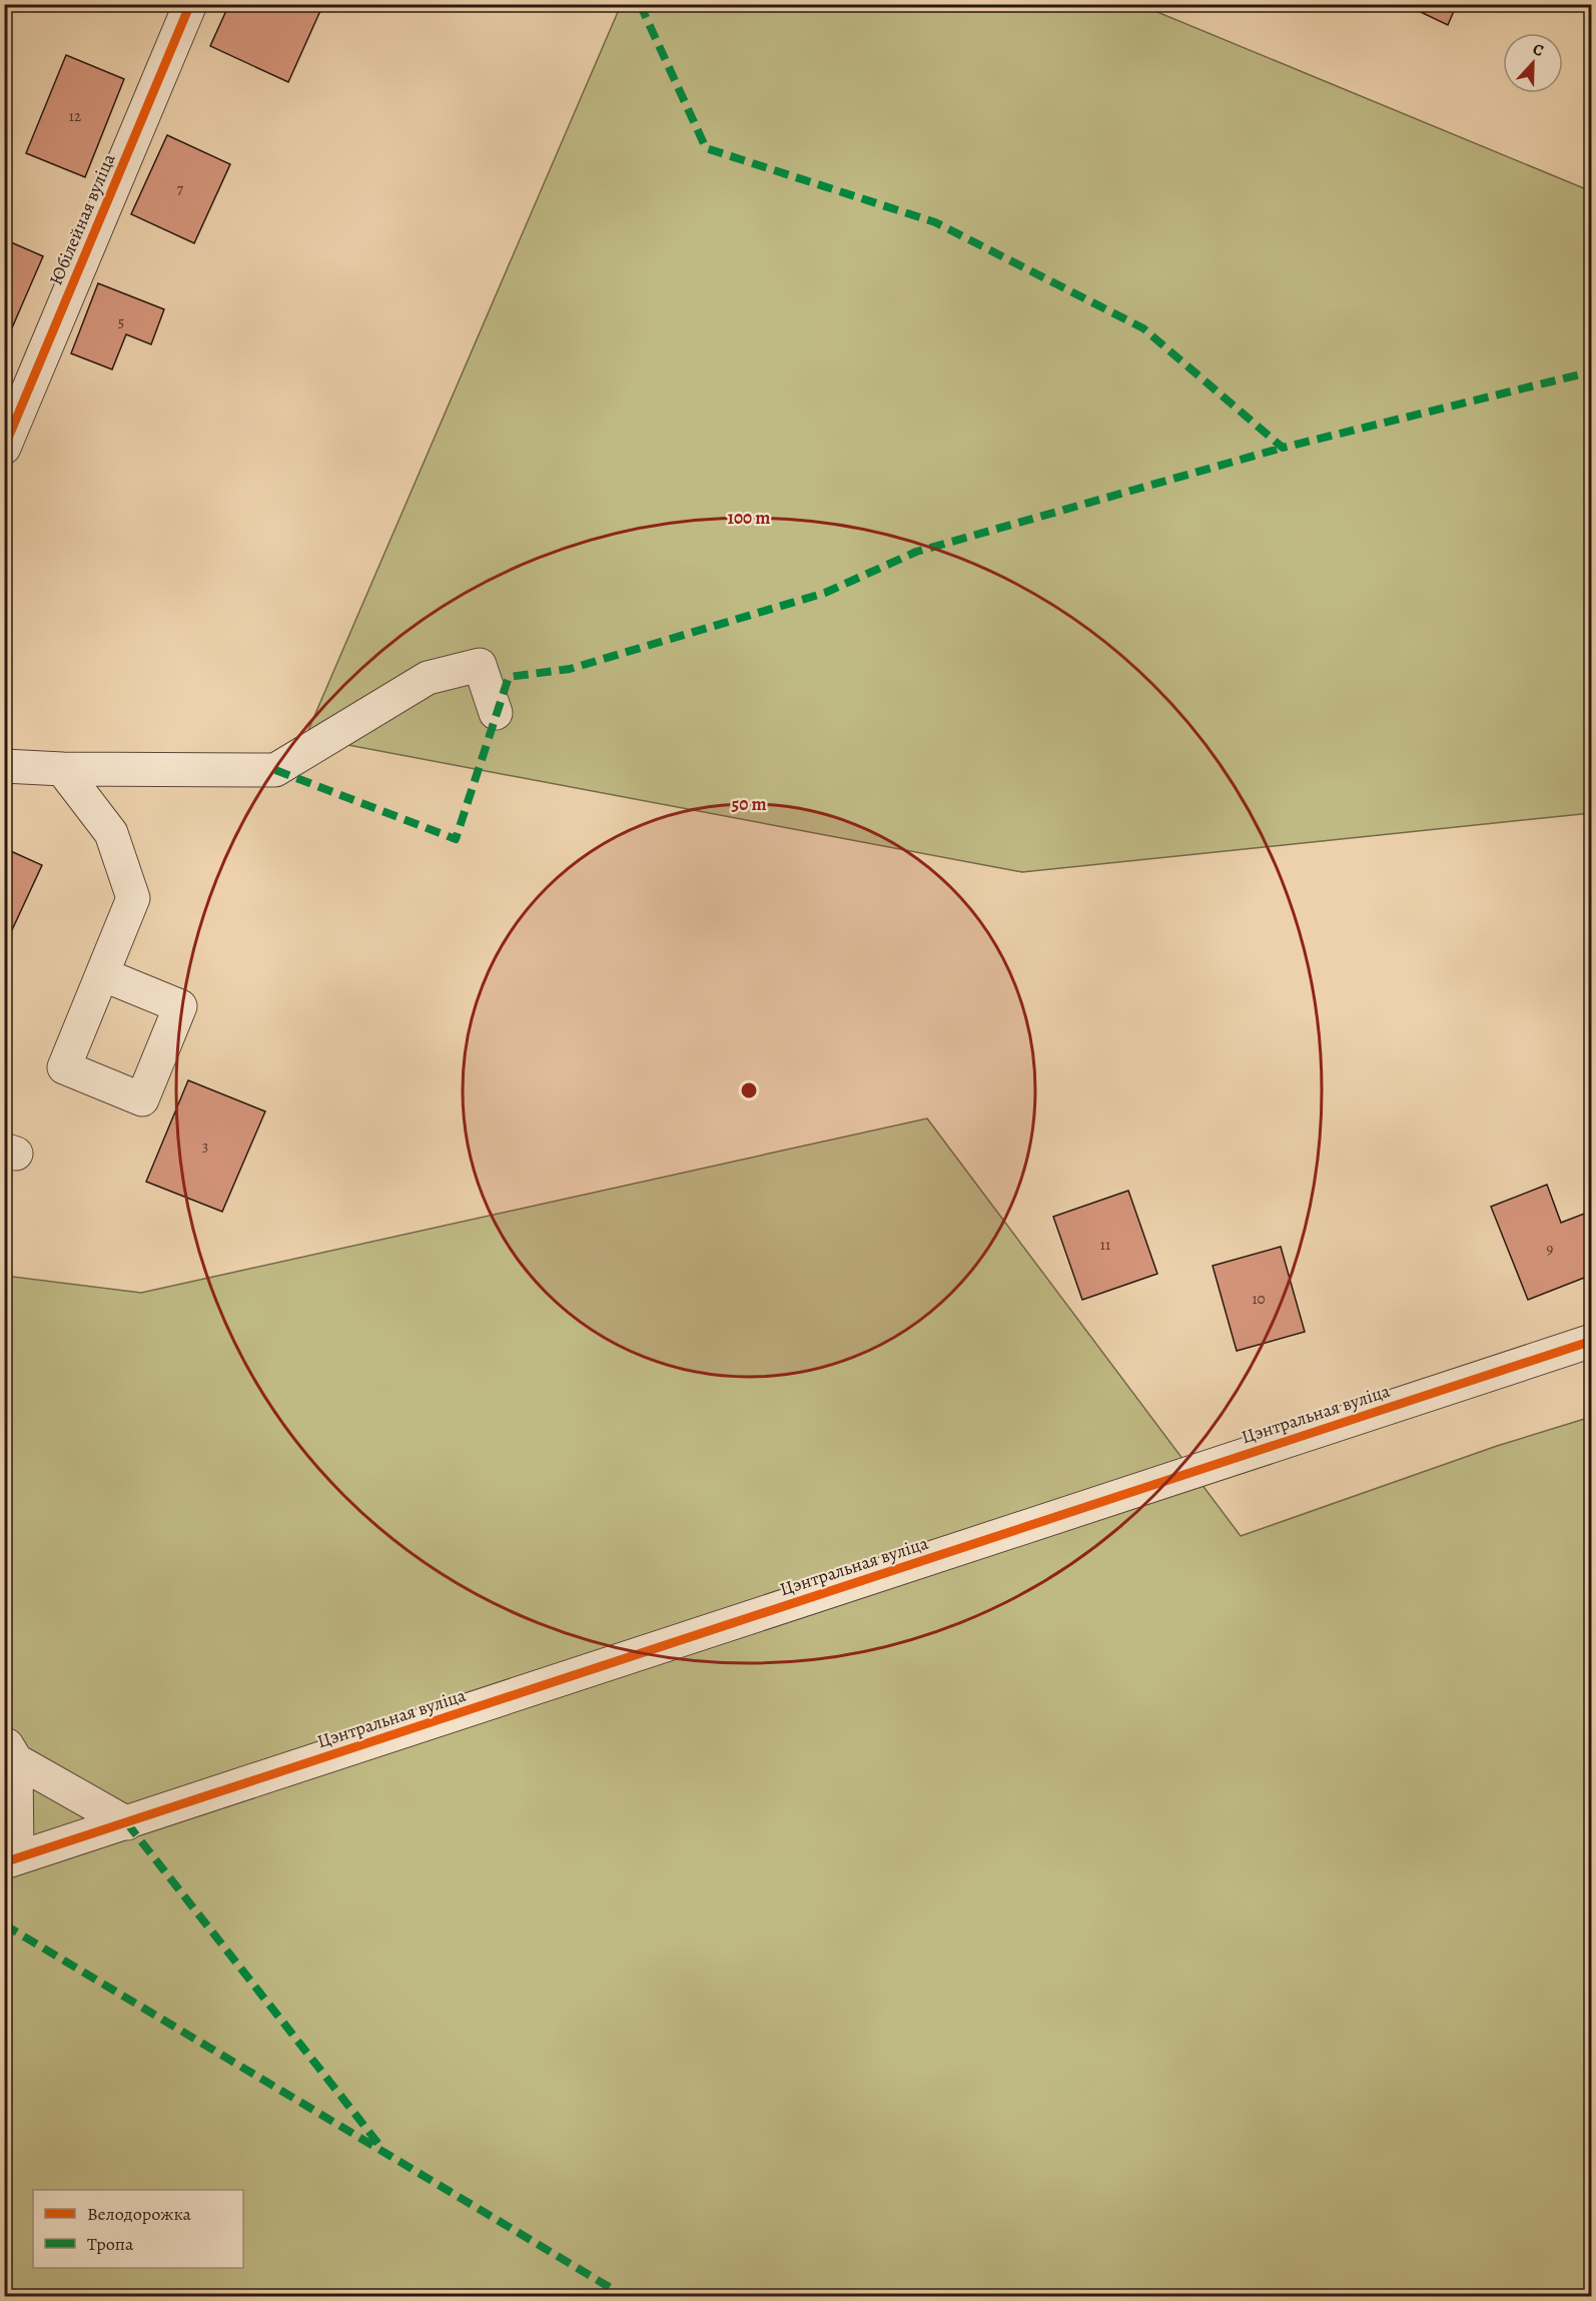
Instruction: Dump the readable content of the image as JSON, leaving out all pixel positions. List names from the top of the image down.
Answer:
{
  "streets": {
    "street": ["Юбілейная вуліца", "Цэнтральная вуліца"]
  },
  "house_numbers": [
    "12",
    "7",
    "5",
    "3",
    "11",
    "9",
    "10"
  ],
  "legend": ["Велодорожка", "Тропа"],
  "north": "top",
  "rings": ["100 m", "50 m"]
}
